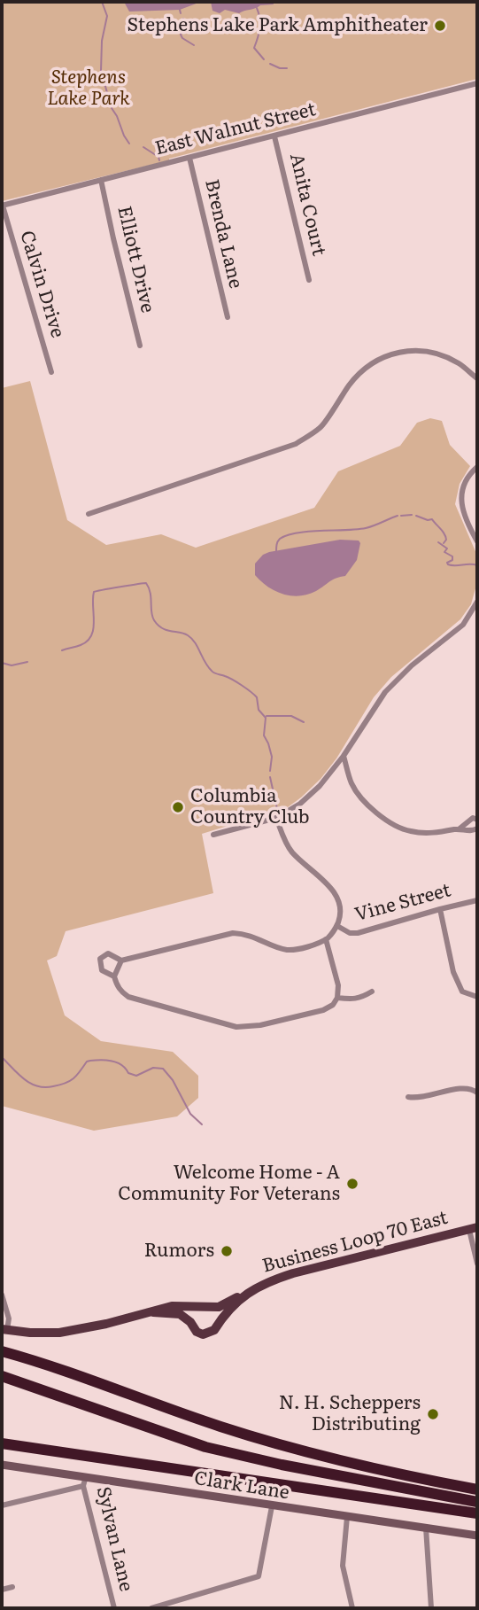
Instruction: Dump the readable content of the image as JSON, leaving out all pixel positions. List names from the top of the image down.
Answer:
{
  "streets": {
    "main road": ["Business Loop 70 East"],
    "street": [
      "East Walnut Street",
      "Anita Court",
      "Brenda Lane",
      "Elliott Drive",
      "Calvin Drive",
      "Vine Street",
      "Clark Lane",
      "Sylvan Lane"
    ]
  },
  "crossings": [
    ["East Walnut Street", "Anita Court"],
    ["East Walnut Street", "Brenda Lane"],
    ["East Walnut Street", "Elliott Drive"],
    ["East Walnut Street", "Calvin Drive"],
    ["Clark Lane", "Sylvan Lane"]
  ],
  "parks": ["Stephens Lake Park"],
  "places": [
    "Stephens Lake Park Amphitheater",
    "Columbia Country Club",
    "Welcome Home - A Community For Veterans",
    "Rumors",
    "N. H. Scheppers Distributing"
  ]
}
